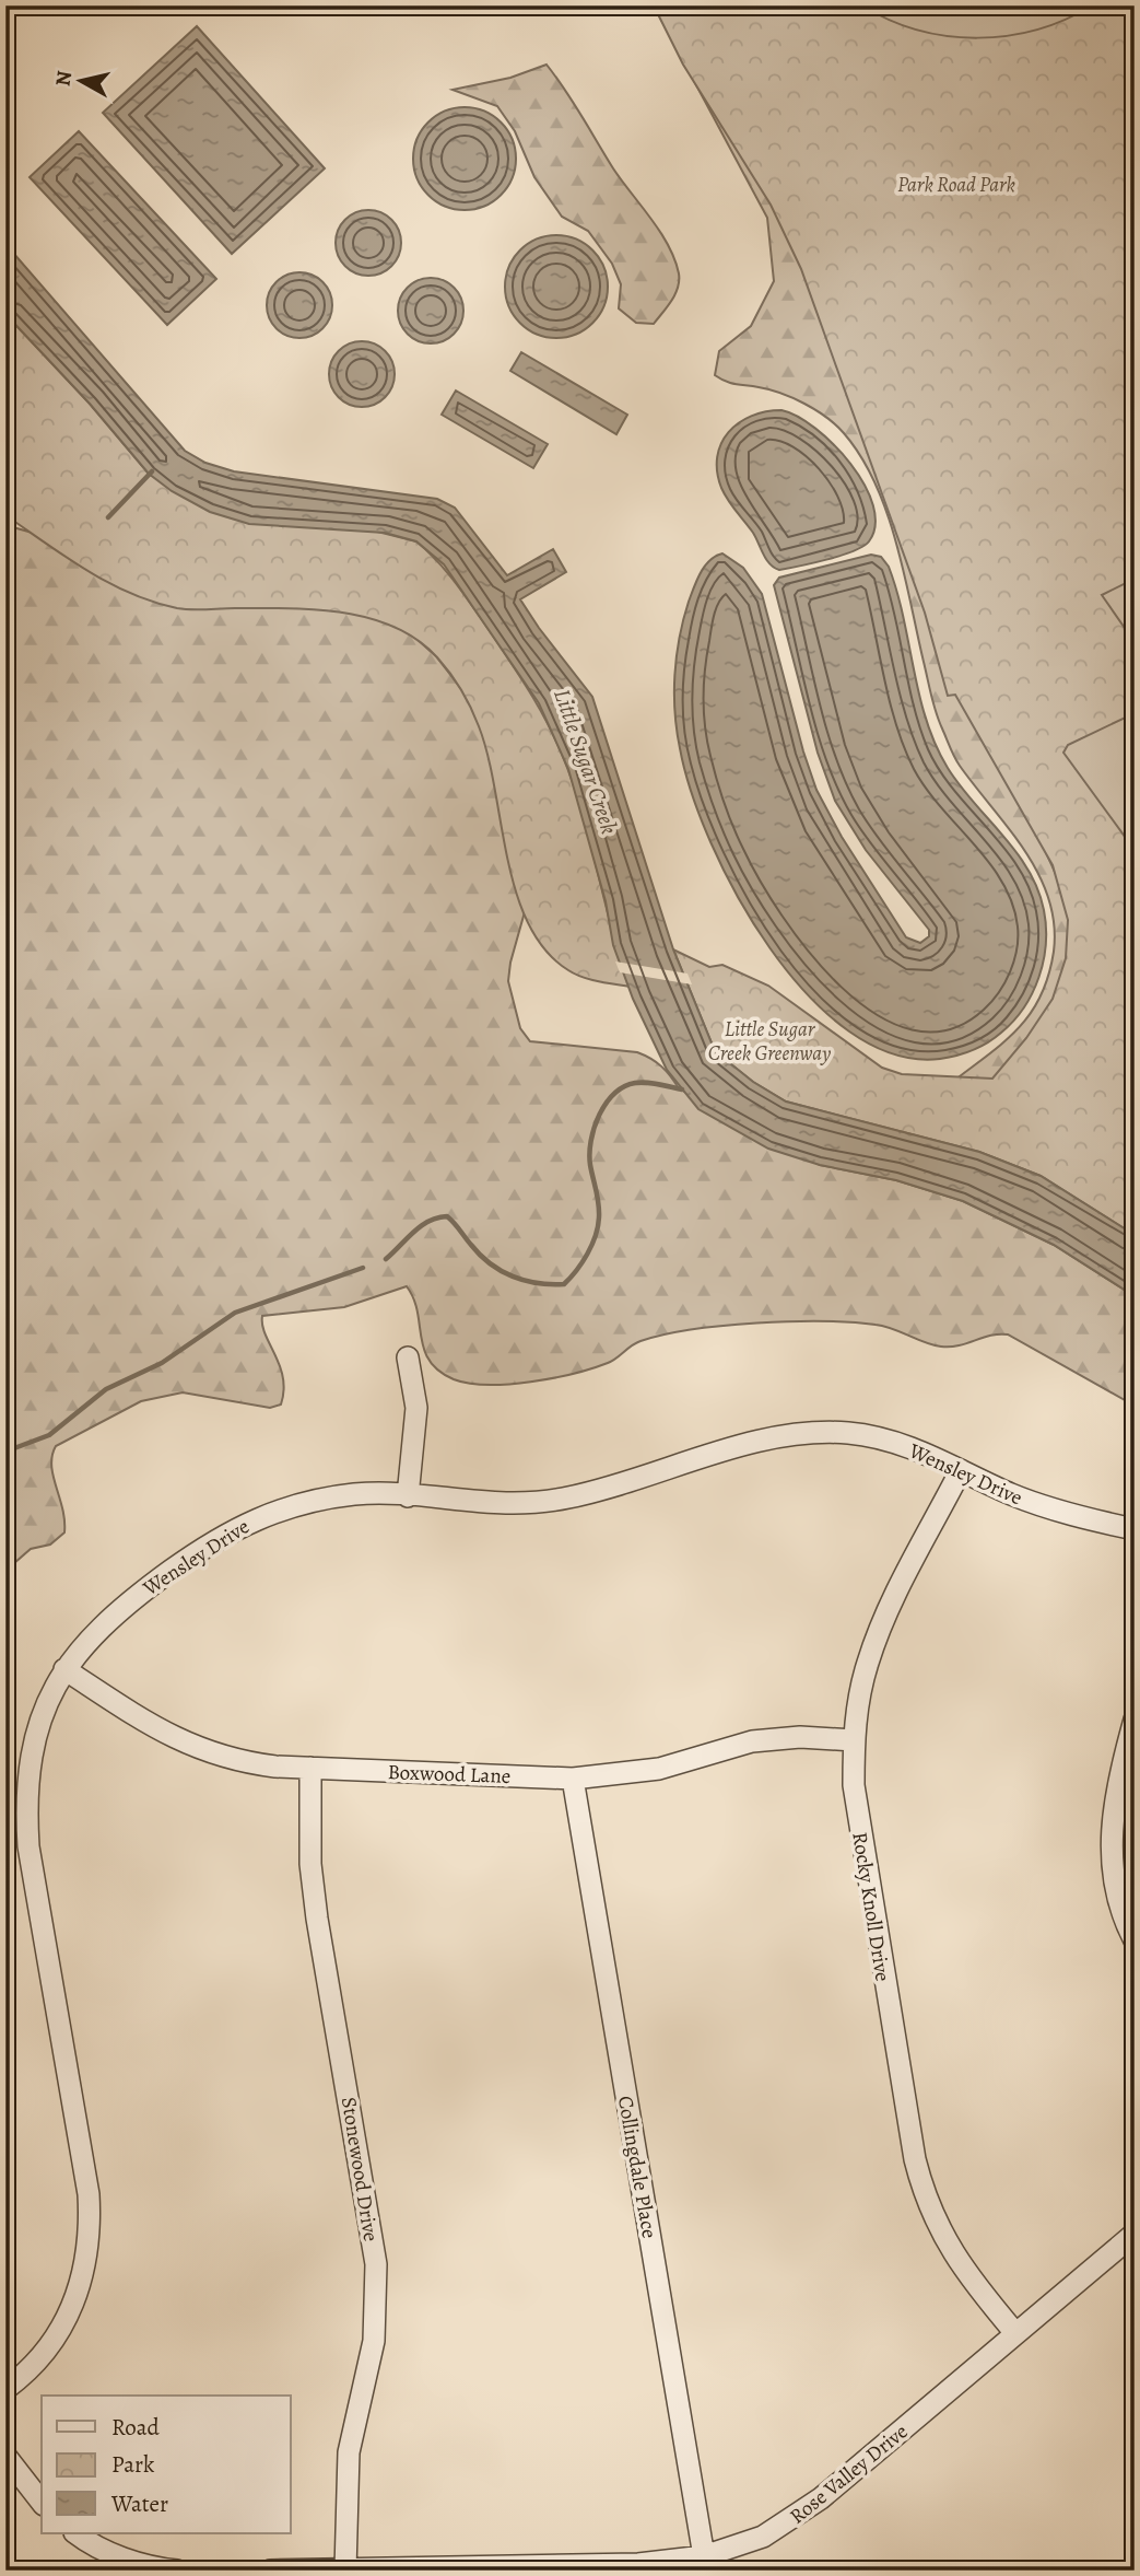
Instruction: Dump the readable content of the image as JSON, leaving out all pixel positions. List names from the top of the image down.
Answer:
{
  "streets": {
    "street": [
      "Wensley Drive",
      "Boxwood Lane",
      "Rocky Knoll Drive",
      "Collingdale Place",
      "Stonewood Drive",
      "Rose Valley Drive"
    ]
  },
  "crossings": [
    ["Wensley Drive", "Boxwood Lane"],
    ["Wensley Drive", "Rocky Knoll Drive"],
    ["Boxwood Lane", "Rocky Knoll Drive"],
    ["Boxwood Lane", "Collingdale Place"],
    ["Boxwood Lane", "Stonewood Drive"],
    ["Rocky Knoll Drive", "Rose Valley Drive"],
    ["Collingdale Place", "Rose Valley Drive"],
    ["Stonewood Drive", "Rose Valley Drive"]
  ],
  "water": ["Little Sugar Creek"],
  "parks": ["Park Road Park", "Little Sugar Creek Greenway"],
  "legend": ["Road", "Park", "Water"],
  "north": "left"
}
